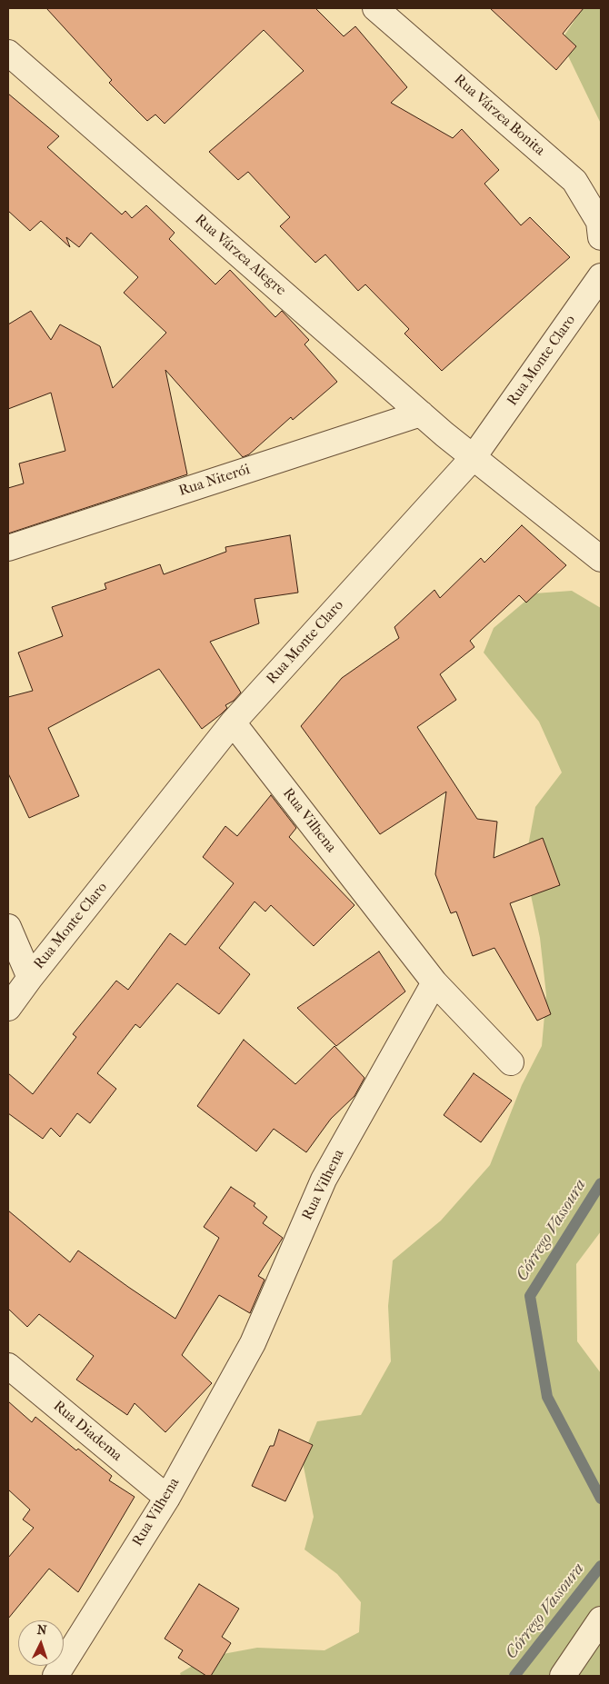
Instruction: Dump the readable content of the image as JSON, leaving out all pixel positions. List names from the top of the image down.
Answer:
{
  "streets": {
    "street": [
      "Rua Várzea Bonita",
      "Rua Várzea Alegre",
      "Rua Monte Claro",
      "Rua Niterói",
      "Rua Vilhena",
      "Rua Diadema"
    ]
  },
  "crossings": [
    ["Rua Várzea Alegre", "Rua Monte Claro"],
    ["Rua Várzea Alegre", "Rua Niterói"],
    ["Rua Monte Claro", "Rua Vilhena"],
    ["Rua Vilhena", "Rua Diadema"]
  ],
  "water": ["Córrego Vassoura"],
  "north": "top"
}
